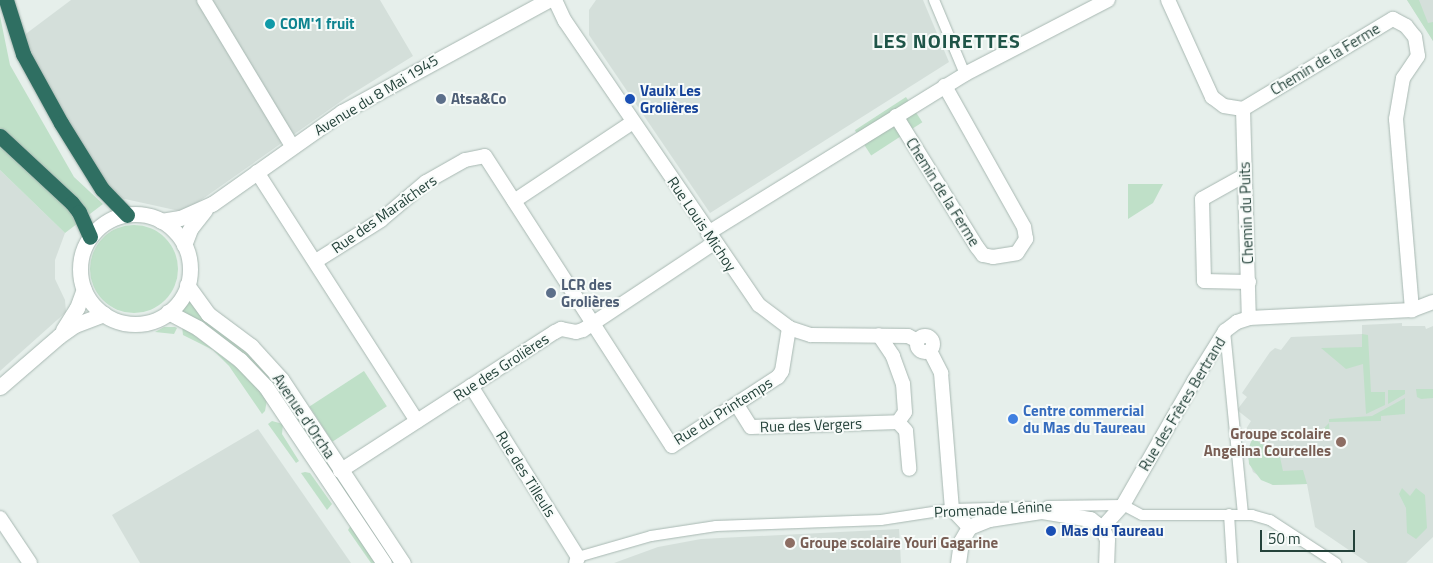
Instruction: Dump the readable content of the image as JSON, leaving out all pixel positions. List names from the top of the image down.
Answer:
{
  "streets": {
    "main road": ["Avenue du 8 Mai 1945", "Avenue d'Orcha"],
    "street": [
      "Chemin de la Ferme",
      "Chemin du Puits",
      "Rue des Maraîchers",
      "Rue Louis Michoy",
      "Rue des Grolières",
      "Rue des Frères Bertrand",
      "Rue du Printemps",
      "Rue des Vergers",
      "Rue des Tilleuls",
      "Promenade Lénine"
    ]
  },
  "crossings": [
    ["Chemin de la Ferme", "Chemin du Puits"],
    ["Chemin de la Ferme", "Rue des Frères Bertrand"],
    ["Avenue du 8 Mai 1945", "Rue des Maraîchers"],
    ["Avenue du 8 Mai 1945", "Avenue d'Orcha"],
    ["Chemin du Puits", "Rue des Frères Bertrand"],
    ["Rue des Maraîchers", "Rue des Grolières"],
    ["Rue des Maraîchers", "Rue du Printemps"],
    ["Rue Louis Michoy", "Rue des Grolières"],
    ["Rue Louis Michoy", "Rue du Printemps"],
    ["Rue Louis Michoy", "Promenade Lénine"],
    ["Rue des Grolières", "Rue du Printemps"],
    ["Rue des Grolières", "Avenue d'Orcha"],
    ["Rue des Grolières", "Rue des Tilleuls"],
    ["Rue des Frères Bertrand", "Promenade Lénine"],
    ["Rue du Printemps", "Rue des Vergers"],
    ["Rue des Tilleuls", "Promenade Lénine"]
  ],
  "districts": ["LES NOIRETTES"],
  "places": [
    "COM'1 fruit",
    "Atsa&Co",
    "Vaulx Les Grolières",
    "LCR des Grolières",
    "Centre commercial du Mas du Taureau",
    "Groupe scolaire Angelina Courcelles",
    "Mas du Taureau",
    "Groupe scolaire Youri Gagarine"
  ],
  "scale_bar": "50 m"
}
